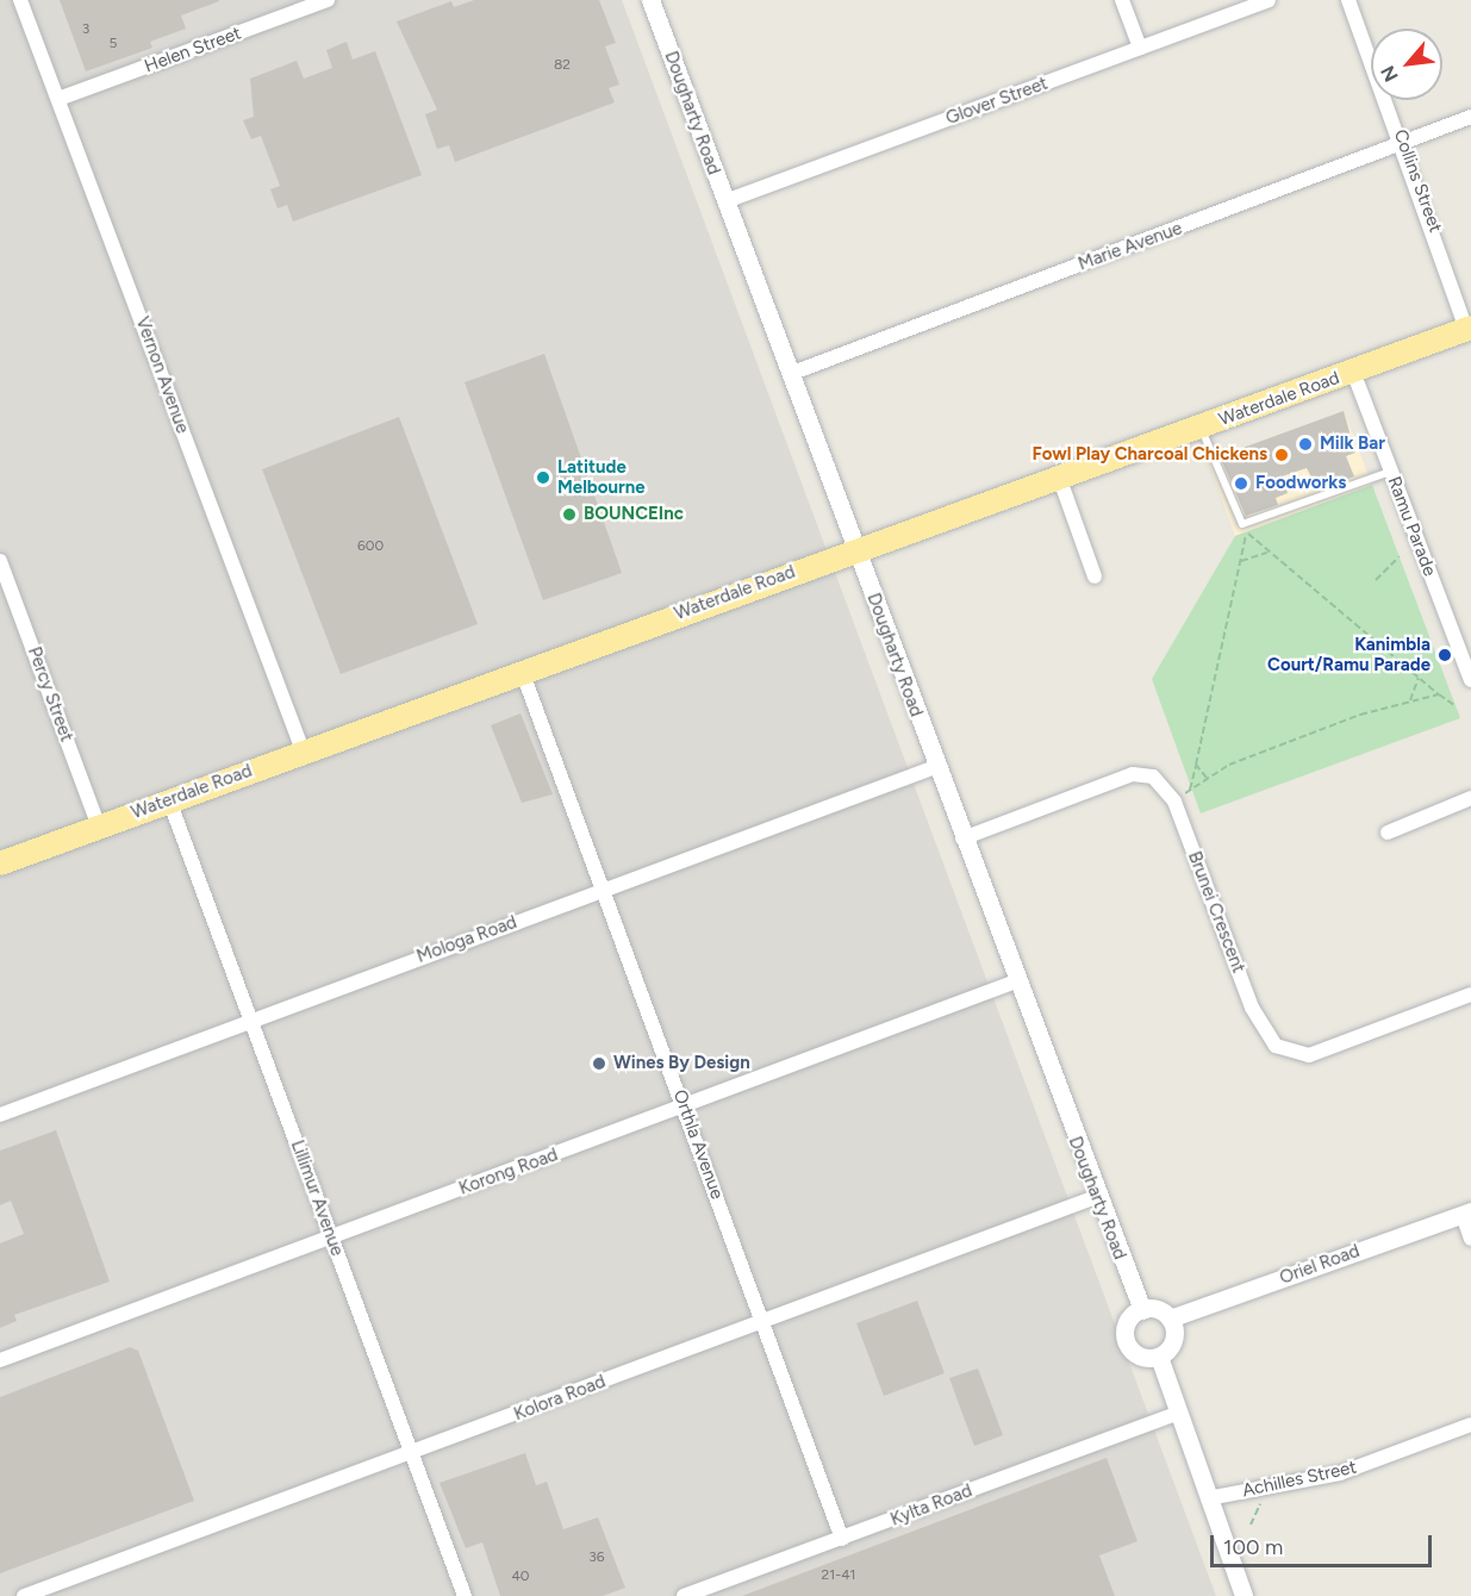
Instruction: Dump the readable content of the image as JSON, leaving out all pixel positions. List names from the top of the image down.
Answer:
{
  "streets": {
    "main road": ["Waterdale Road"],
    "street": [
      "Helen Street",
      "Glover Street",
      "Dougharty Road",
      "Collins Street",
      "Marie Avenue",
      "Vernon Avenue",
      "Ramu Parade",
      "Percy Street",
      "Brunei Crescent",
      "Mologa Road",
      "Orthla Avenue",
      "Korong Road",
      "Lillimur Avenue",
      "Oriel Road",
      "Kolora Road",
      "Achilles Street",
      "Kylta Road"
    ]
  },
  "crossings": [
    ["Helen Street", "Vernon Avenue"],
    ["Glover Street", "Dougharty Road"],
    ["Dougharty Road", "Marie Avenue"],
    ["Dougharty Road", "Waterdale Road"],
    ["Dougharty Road", "Brunei Crescent"],
    ["Dougharty Road", "Mologa Road"],
    ["Dougharty Road", "Korong Road"],
    ["Dougharty Road", "Oriel Road"],
    ["Dougharty Road", "Kolora Road"],
    ["Collins Street", "Marie Avenue"],
    ["Collins Street", "Waterdale Road"],
    ["Vernon Avenue", "Waterdale Road"],
    ["Waterdale Road", "Ramu Parade"],
    ["Waterdale Road", "Percy Street"],
    ["Waterdale Road", "Orthla Avenue"],
    ["Waterdale Road", "Lillimur Avenue"],
    ["Mologa Road", "Orthla Avenue"],
    ["Mologa Road", "Lillimur Avenue"],
    ["Orthla Avenue", "Korong Road"],
    ["Orthla Avenue", "Kolora Road"],
    ["Orthla Avenue", "Kylta Road"],
    ["Korong Road", "Lillimur Avenue"],
    ["Lillimur Avenue", "Kolora Road"]
  ],
  "places": [
    "Milk Bar",
    "Fowl Play Charcoal Chickens",
    "Latitude Melbourne",
    "Foodworks",
    "BOUNCEInc",
    "Kanimbla Court/Ramu Parade",
    "Wines By Design"
  ],
  "house_numbers": [
    "3",
    "5",
    "82",
    "600",
    "36",
    "21-41",
    "40"
  ],
  "scale_bar": "100 m",
  "north": "bottom left"
}
